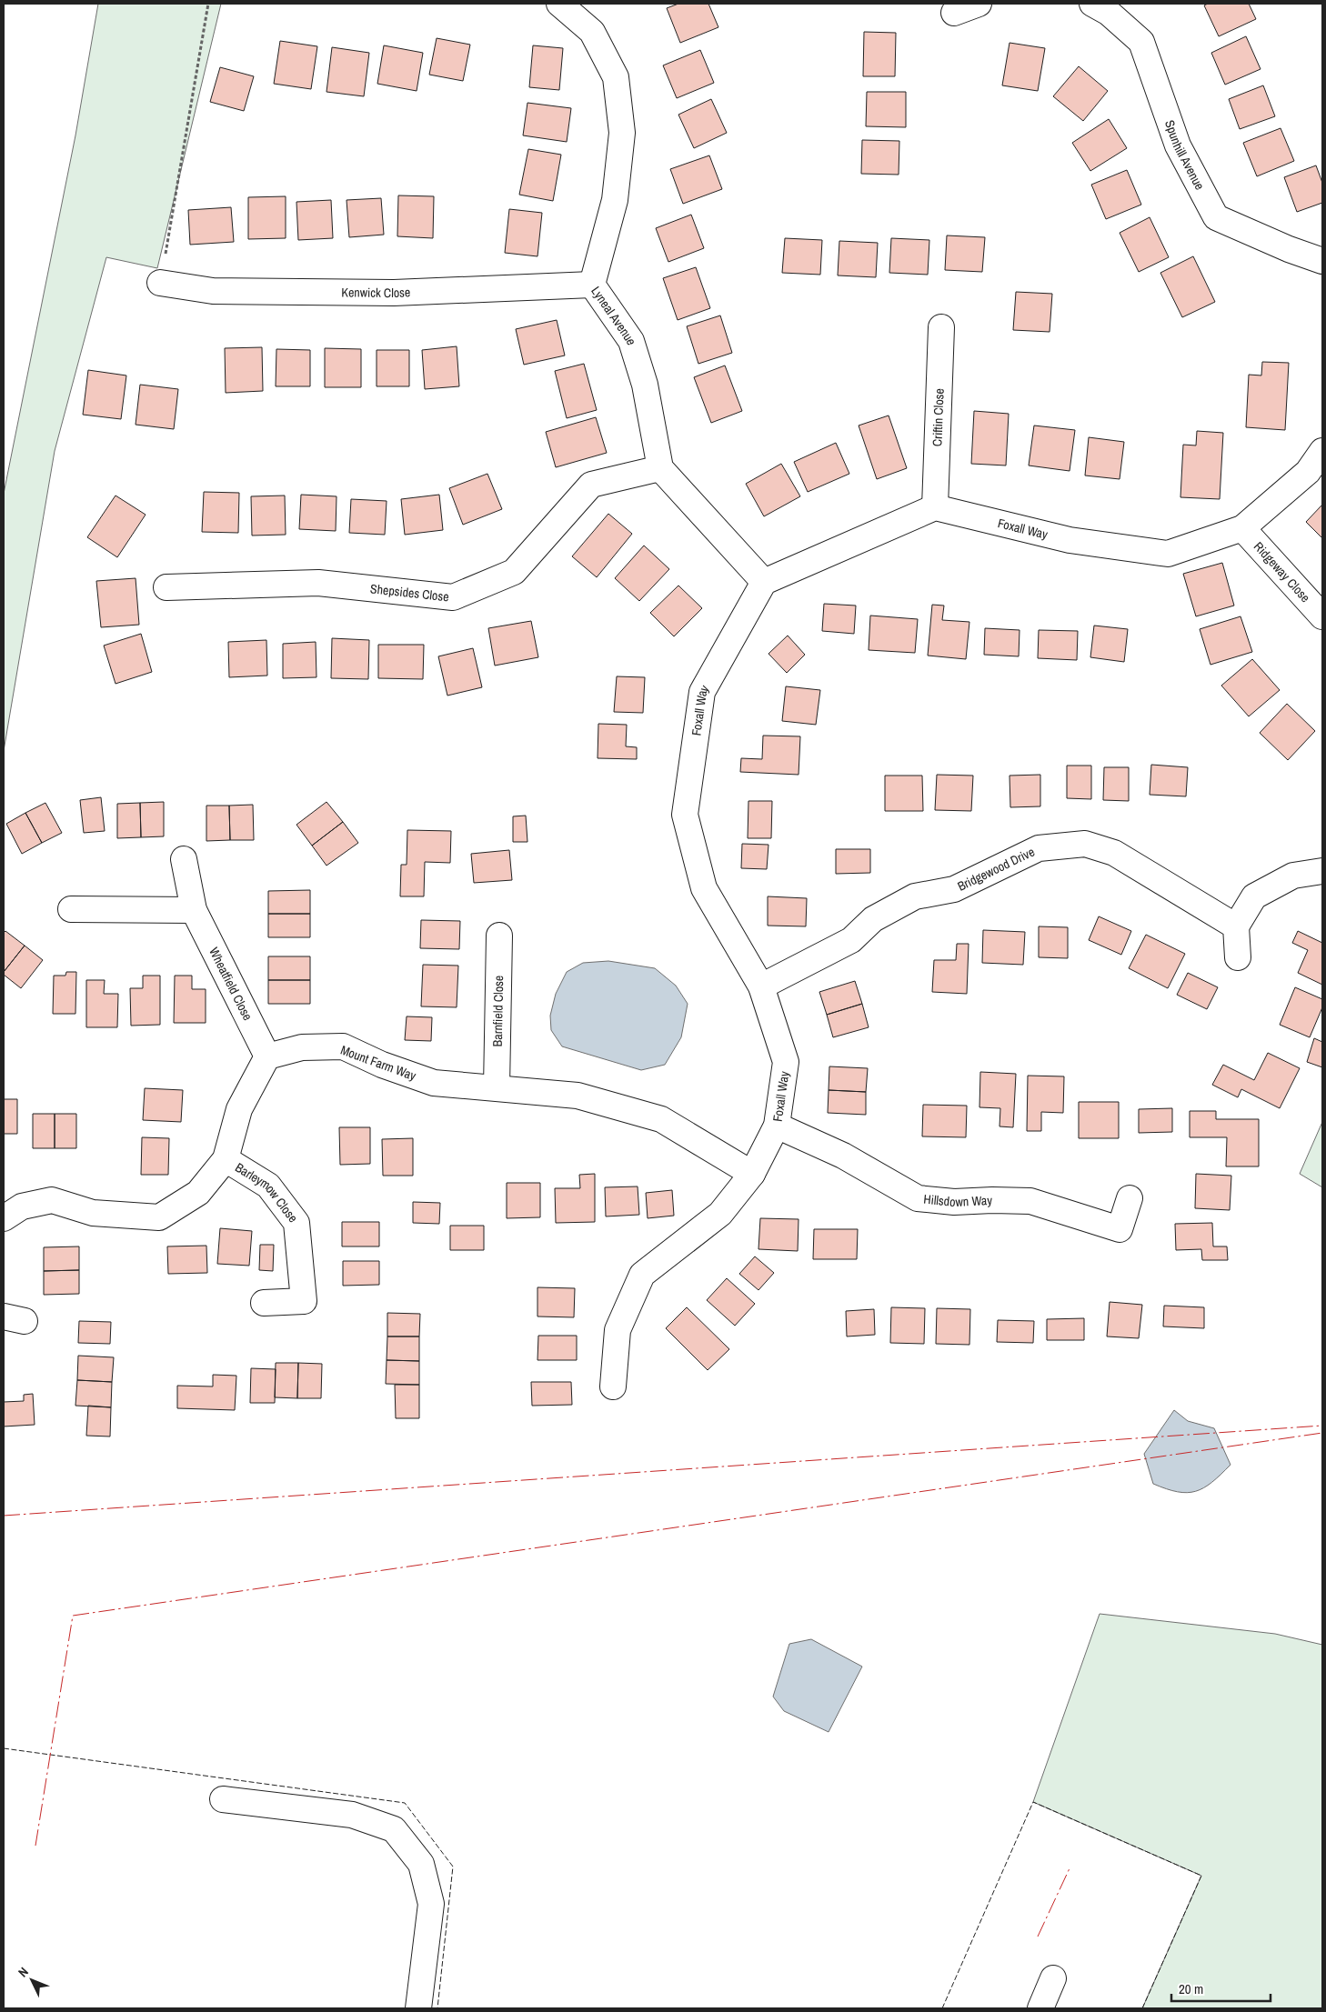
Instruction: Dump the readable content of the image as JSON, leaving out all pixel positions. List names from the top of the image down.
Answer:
{
  "streets": {
    "street": [
      "Spunhill Avenue",
      "Kenwick Close",
      "Lyneal Avenue",
      "Criftin Close",
      "Foxall Way",
      "Ridgeway Close",
      "Shepsides Close",
      "Bridgewood Drive",
      "Wheatfield Close",
      "Barnfield Close",
      "Mount Farm Way",
      "Barleymow Close",
      "Hillsdown Way"
    ]
  },
  "crossings": [
    ["Kenwick Close", "Lyneal Avenue"],
    ["Lyneal Avenue", "Shepsides Close"],
    ["Criftin Close", "Foxall Way"],
    ["Foxall Way", "Ridgeway Close"],
    ["Foxall Way", "Bridgewood Drive"],
    ["Foxall Way", "Mount Farm Way"],
    ["Foxall Way", "Hillsdown Way"],
    ["Wheatfield Close", "Mount Farm Way"],
    ["Barnfield Close", "Mount Farm Way"]
  ],
  "scale_bar": "20 m",
  "north": "top left"
}
